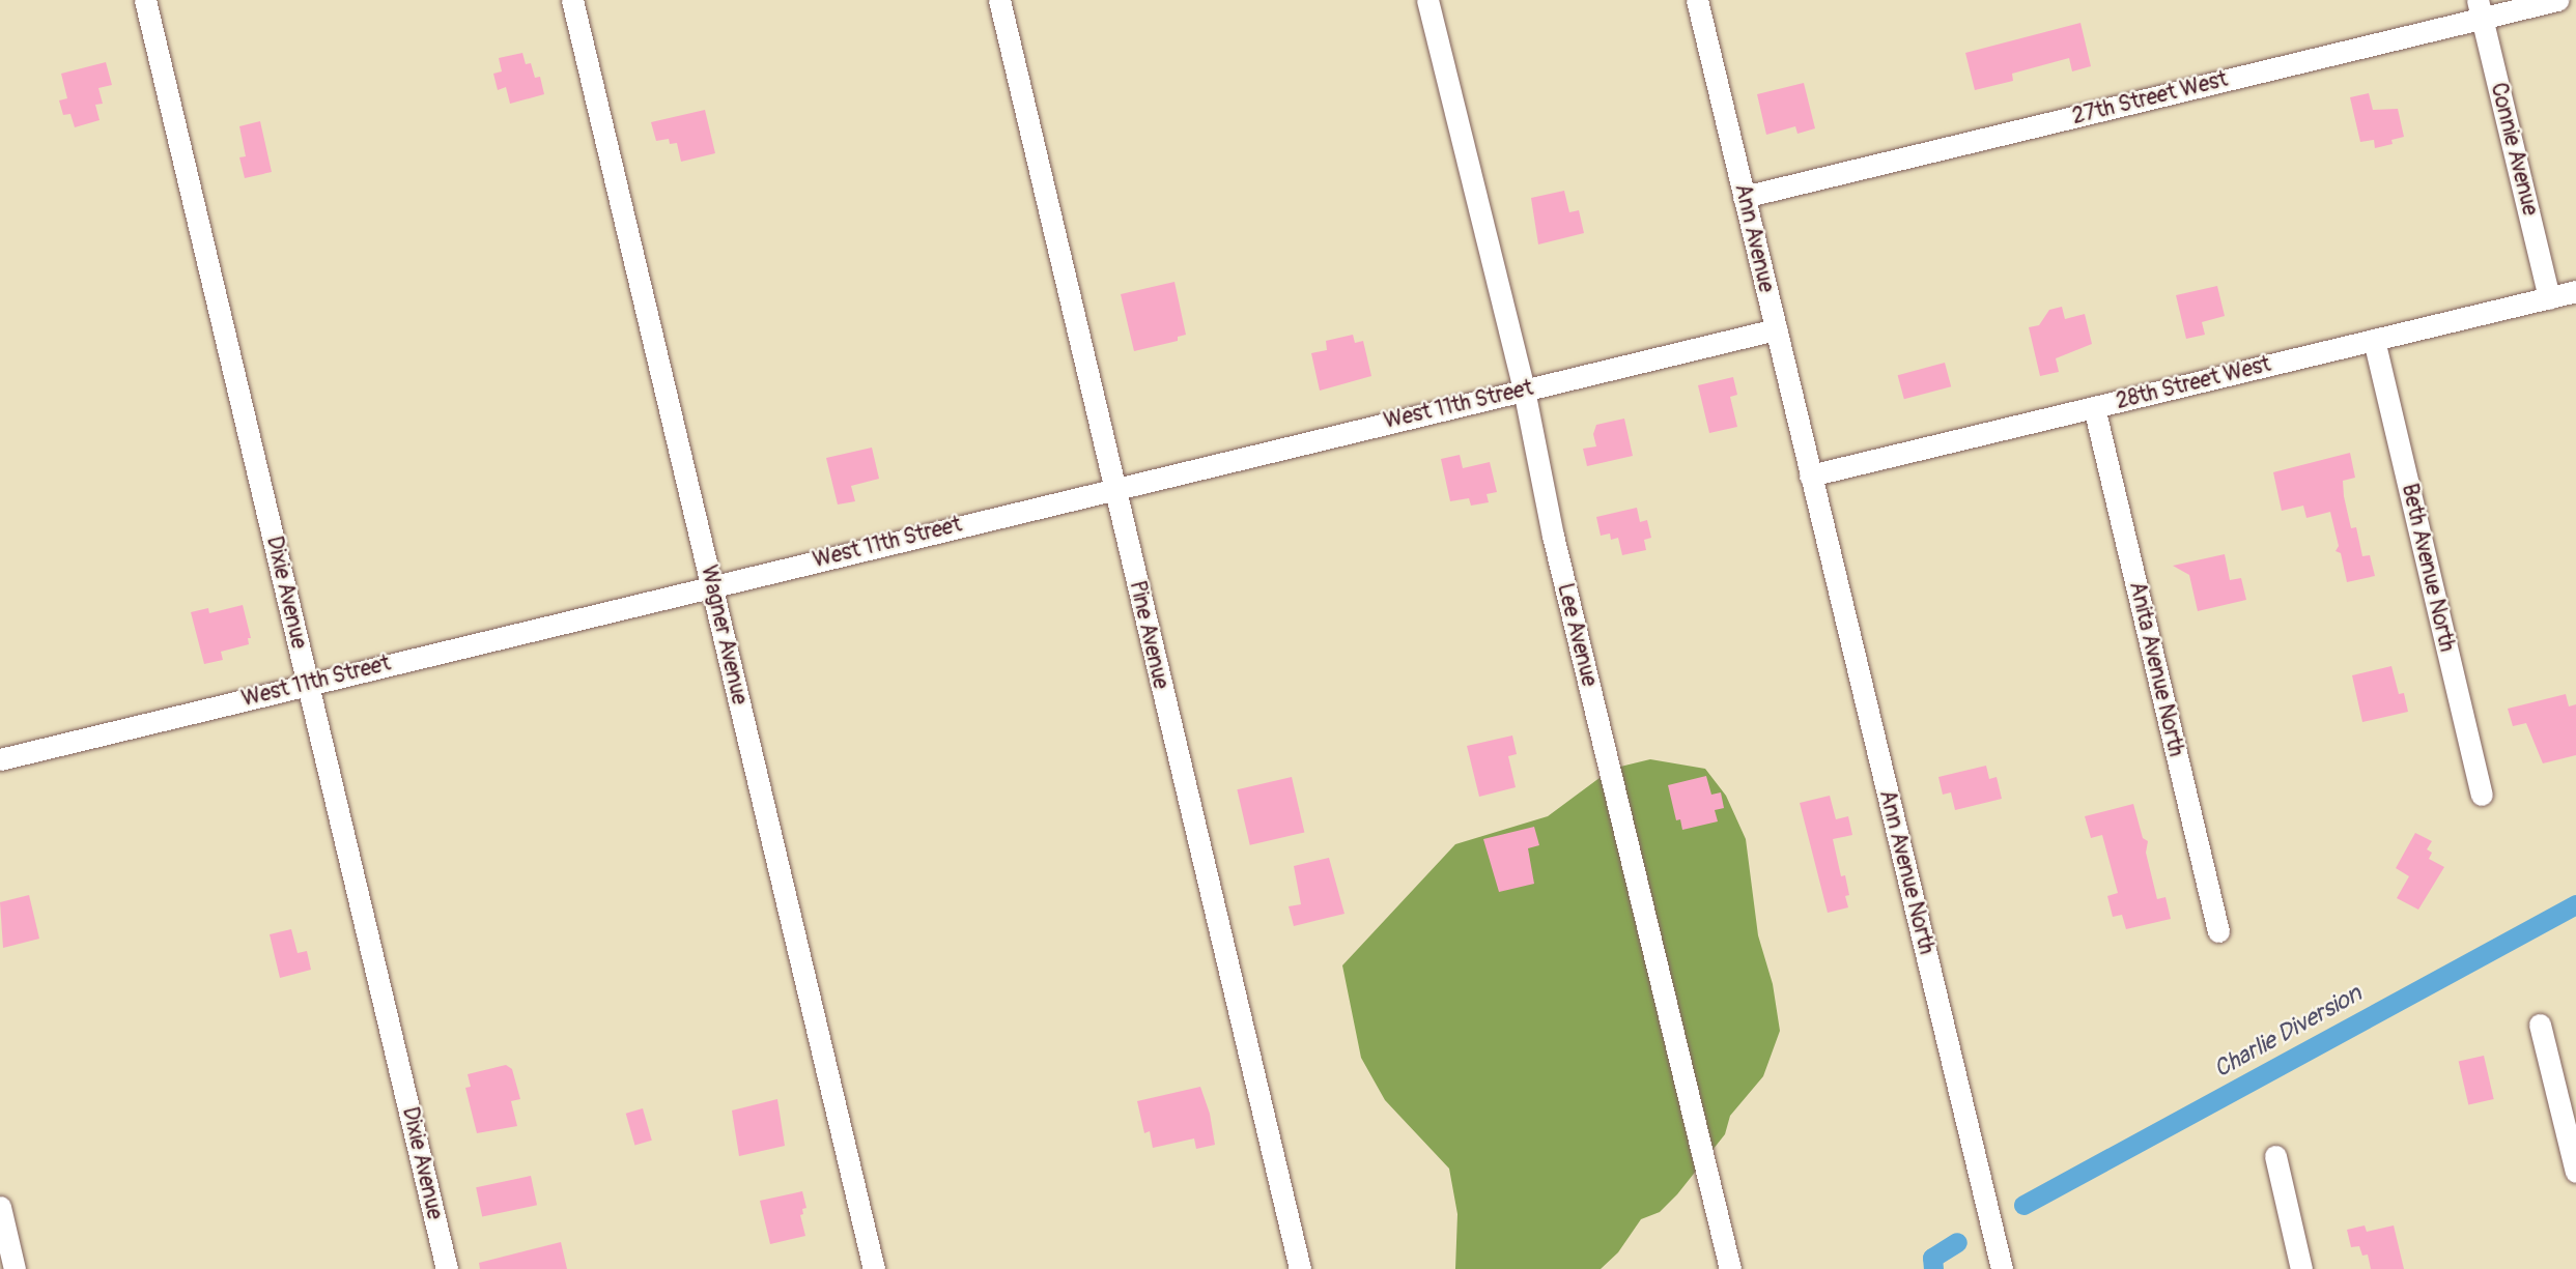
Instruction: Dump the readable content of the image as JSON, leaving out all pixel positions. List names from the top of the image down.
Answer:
{
  "streets": {
    "street": [
      "27th Street West",
      "Connie Avenue",
      "Ann Avenue",
      "28th Street West",
      "West 11th Street",
      "Beth Avenue North",
      "Dixie Avenue",
      "Wagner Avenue",
      "Pine Avenue",
      "Lee Avenue",
      "Anita Avenue North",
      "Ann Avenue North"
    ]
  },
  "crossings": [
    ["27th Street West", "Connie Avenue"],
    ["27th Street West", "Ann Avenue"],
    ["Connie Avenue", "28th Street West"],
    ["Ann Avenue", "28th Street West"],
    ["Ann Avenue", "West 11th Street"],
    ["Ann Avenue", "Ann Avenue North"],
    ["28th Street West", "Beth Avenue North"],
    ["28th Street West", "Anita Avenue North"],
    ["28th Street West", "Ann Avenue North"],
    ["West 11th Street", "Dixie Avenue"],
    ["West 11th Street", "Wagner Avenue"],
    ["West 11th Street", "Pine Avenue"],
    ["West 11th Street", "Lee Avenue"]
  ],
  "water": ["Charlie Diversion"]
}
